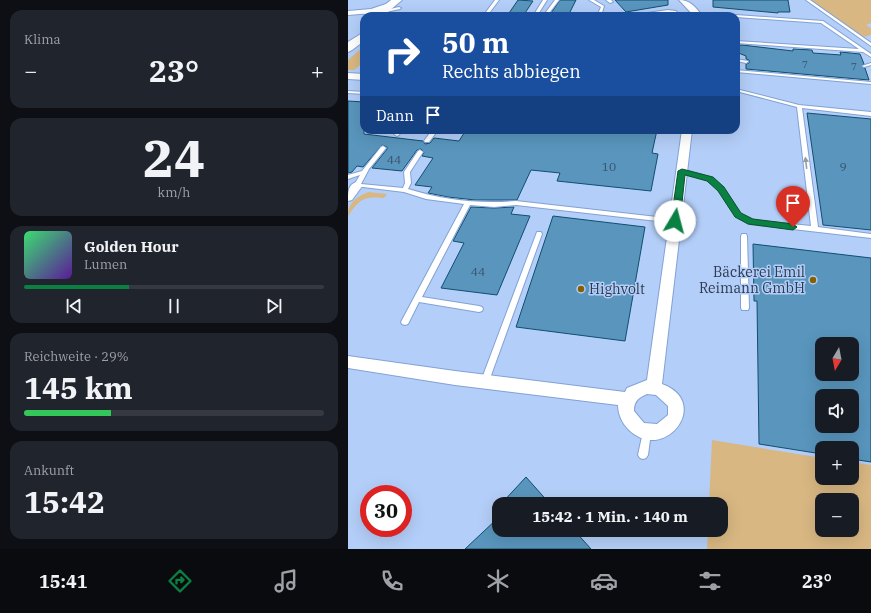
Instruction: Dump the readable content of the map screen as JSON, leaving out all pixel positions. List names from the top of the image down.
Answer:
{
  "places": ["Bäckerei Emil Reimann GmbH", "Highvolt"],
  "house_numbers": [
    "7",
    "7",
    "44",
    "10",
    "9",
    "44"
  ],
  "north": "bottom",
  "page": {
    "tile": [
      "Klima",
      ["24", "km/h"],
      ["Reichweite · 29%", "145 km"],
      ["Ankunft", "15:42"]
    ],
    "turn": ["50 m", "Rechts abbiegen"],
    "heat": ["−", "23°", "+"],
    "then": "Dann",
    "song": ["Golden Hour", "Lumen"],
    "map_buttons": ["+", "−"],
    "limit": "30",
    "trip": "15:42 · 1 Min. · 140 m",
    "tabs": ["15:41", "23°"]
  }
}
